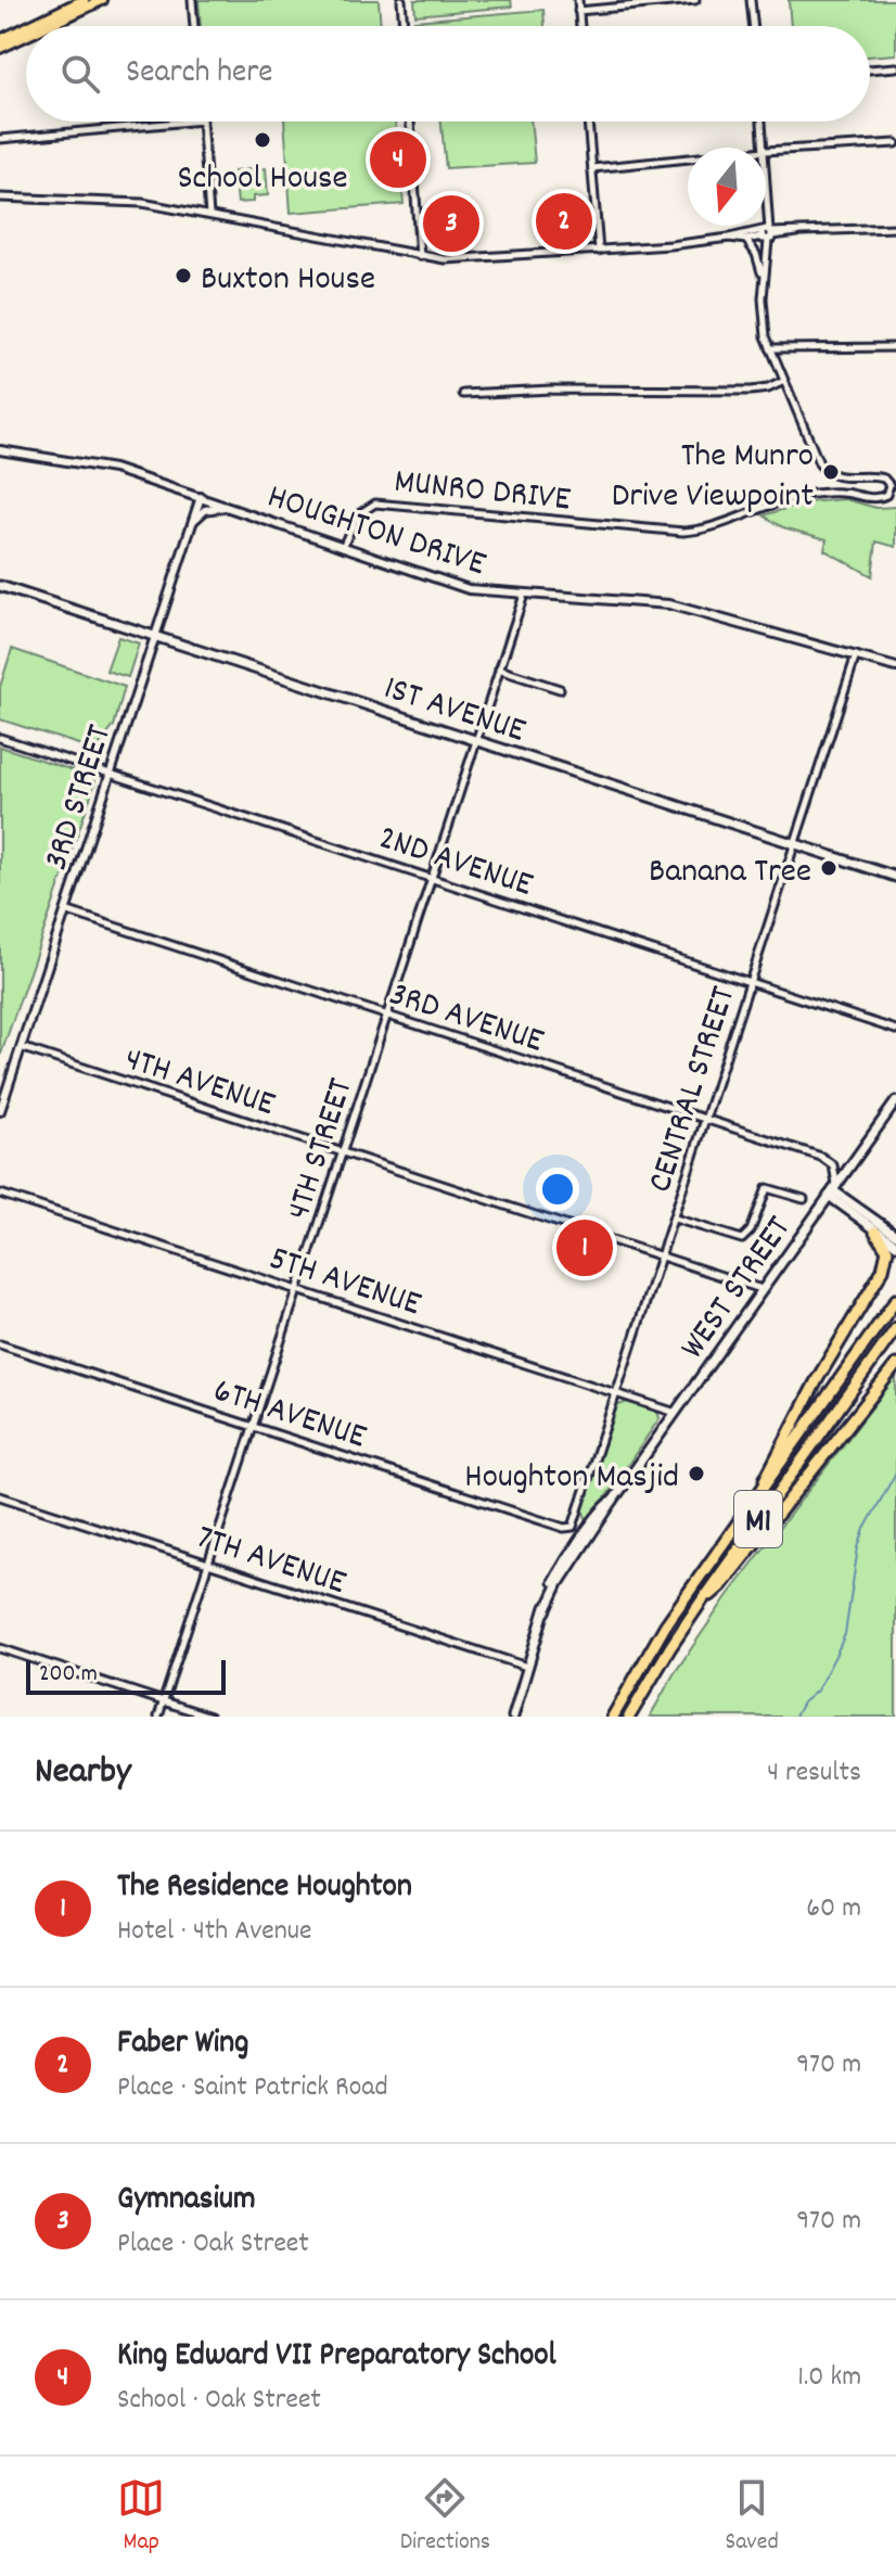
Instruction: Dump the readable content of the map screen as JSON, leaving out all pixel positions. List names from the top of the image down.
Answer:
{
  "streets": {
    "highway": ["M1"],
    "main road": ["1ST AVENUE", "WEST STREET"],
    "street": [
      "MUNRO DRIVE",
      "HOUGHTON DRIVE",
      "3RD STREET",
      "2ND AVENUE",
      "3RD AVENUE",
      "4TH AVENUE",
      "CENTRAL STREET",
      "4TH STREET",
      "5TH AVENUE",
      "6TH AVENUE",
      "7TH AVENUE"
    ]
  },
  "crossings": [
    ["MUNRO DRIVE", "HOUGHTON DRIVE"],
    ["HOUGHTON DRIVE", "3RD STREET"],
    ["HOUGHTON DRIVE", "CENTRAL STREET"],
    ["HOUGHTON DRIVE", "4TH STREET"],
    ["1ST AVENUE", "3RD STREET"],
    ["1ST AVENUE", "CENTRAL STREET"],
    ["1ST AVENUE", "4TH STREET"],
    ["3RD STREET", "2ND AVENUE"],
    ["3RD STREET", "3RD AVENUE"],
    ["3RD STREET", "4TH AVENUE"],
    ["2ND AVENUE", "CENTRAL STREET"],
    ["2ND AVENUE", "4TH STREET"],
    ["3RD AVENUE", "CENTRAL STREET"],
    ["3RD AVENUE", "4TH STREET"],
    ["3RD AVENUE", "WEST STREET"],
    ["4TH AVENUE", "CENTRAL STREET"],
    ["4TH AVENUE", "4TH STREET"],
    ["4TH AVENUE", "WEST STREET"],
    ["CENTRAL STREET", "5TH AVENUE"],
    ["CENTRAL STREET", "6TH AVENUE"],
    ["4TH STREET", "5TH AVENUE"],
    ["4TH STREET", "6TH AVENUE"],
    ["4TH STREET", "7TH AVENUE"],
    ["5TH AVENUE", "WEST STREET"],
    ["WEST STREET", "7TH AVENUE"]
  ],
  "places": [
    "School House",
    "Buxton House",
    "The Munro Drive Viewpoint",
    "Banana Tree",
    "Houghton Masjid"
  ],
  "scale_bar": "200 m",
  "north": "bottom",
  "page": {
    "search": "Search here",
    "pins": [
      "4",
      "2",
      "3",
      "1"
    ],
    "scale": "200 m",
    "heading": ["Nearby", "4 results"],
    "list": [
      {
        "mark": "1",
        "name": "The Residence Houghton",
        "note": "Hotel · 4th Avenue",
        "value": "60 m"
      },
      {
        "mark": "2",
        "name": "Faber Wing",
        "note": "Place · Saint Patrick Road",
        "value": "970 m"
      },
      {
        "mark": "3",
        "name": "Gymnasium",
        "note": "Place · Oak Street",
        "value": "970 m"
      },
      {
        "mark": "4",
        "name": "King Edward VII Preparatory School",
        "note": "School · Oak Street",
        "value": "1.0 km"
      }
    ],
    "nav": ["Map", "Directions", "Saved"]
  }
}
